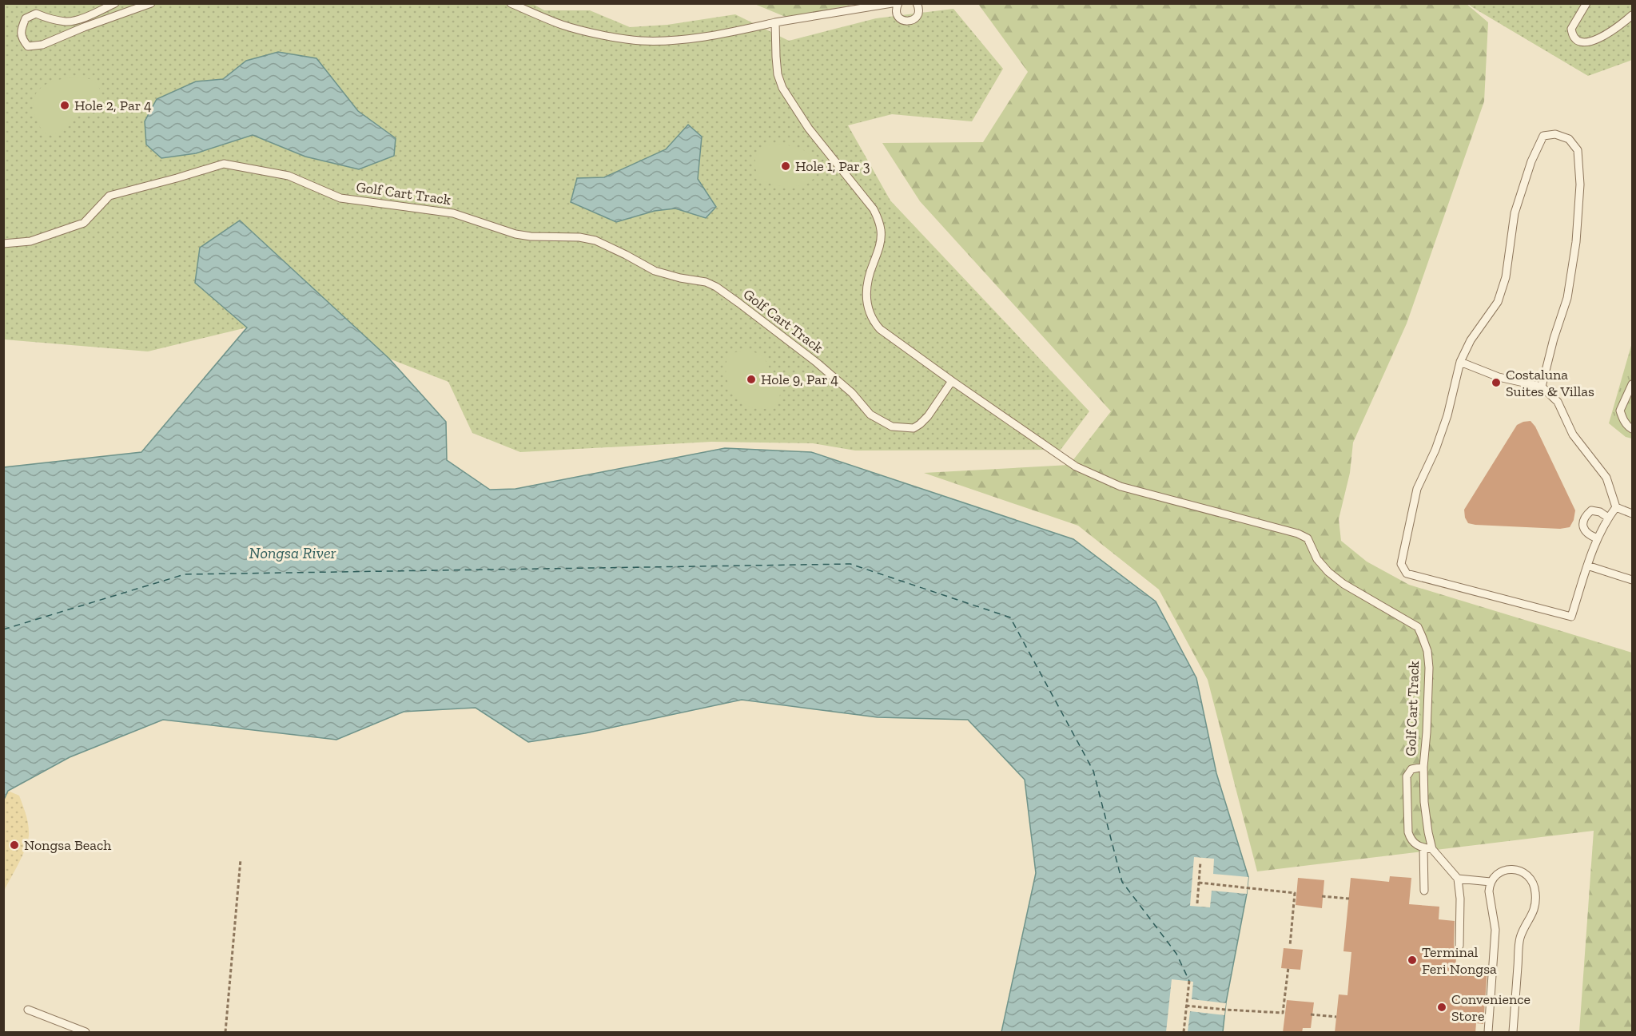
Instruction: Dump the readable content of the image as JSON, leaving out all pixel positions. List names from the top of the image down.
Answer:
{
  "streets": {
    "lane": ["Golf Cart Track"]
  },
  "water": ["Nongsa River"],
  "places": [
    "Hole 2, Par 4",
    "Hole 1, Par 3",
    "Hole 9, Par 4",
    "Costaluna Suites & Villas",
    "Nongsa Beach",
    "Terminal Feri Nongsa",
    "Convenience Store"
  ]
}
